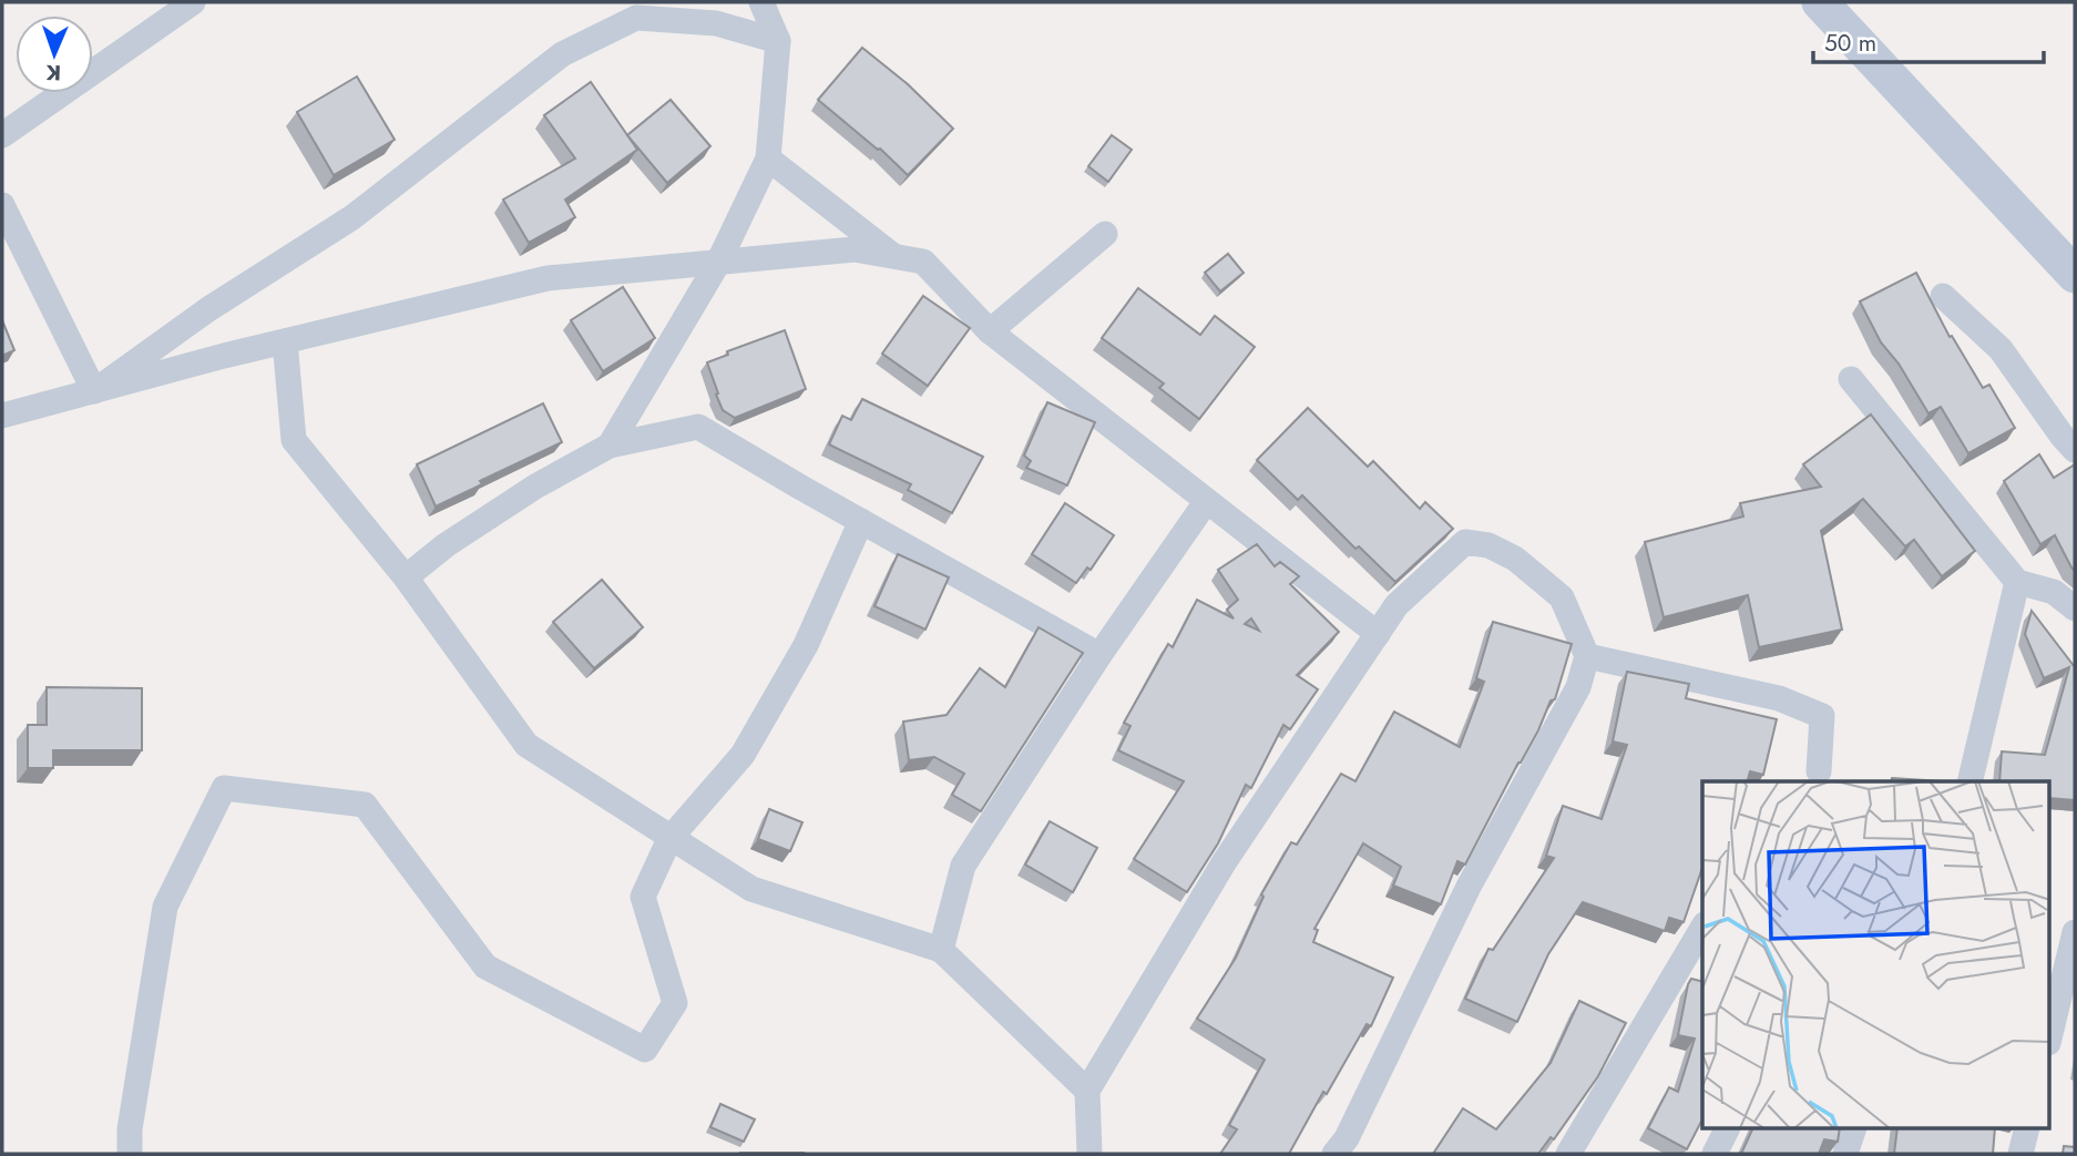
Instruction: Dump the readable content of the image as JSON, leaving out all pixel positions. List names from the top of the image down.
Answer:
{
  "scale_bar": "50 m",
  "north": "bottom"
}
